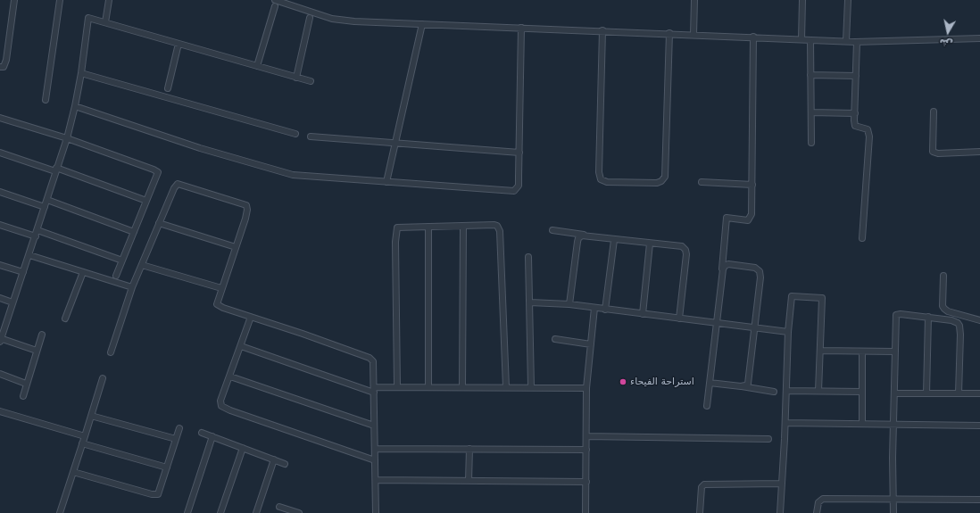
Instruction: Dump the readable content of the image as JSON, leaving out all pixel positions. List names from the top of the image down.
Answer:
{
  "places": ["استراحة الفيحاء"],
  "north": "bottom"
}
